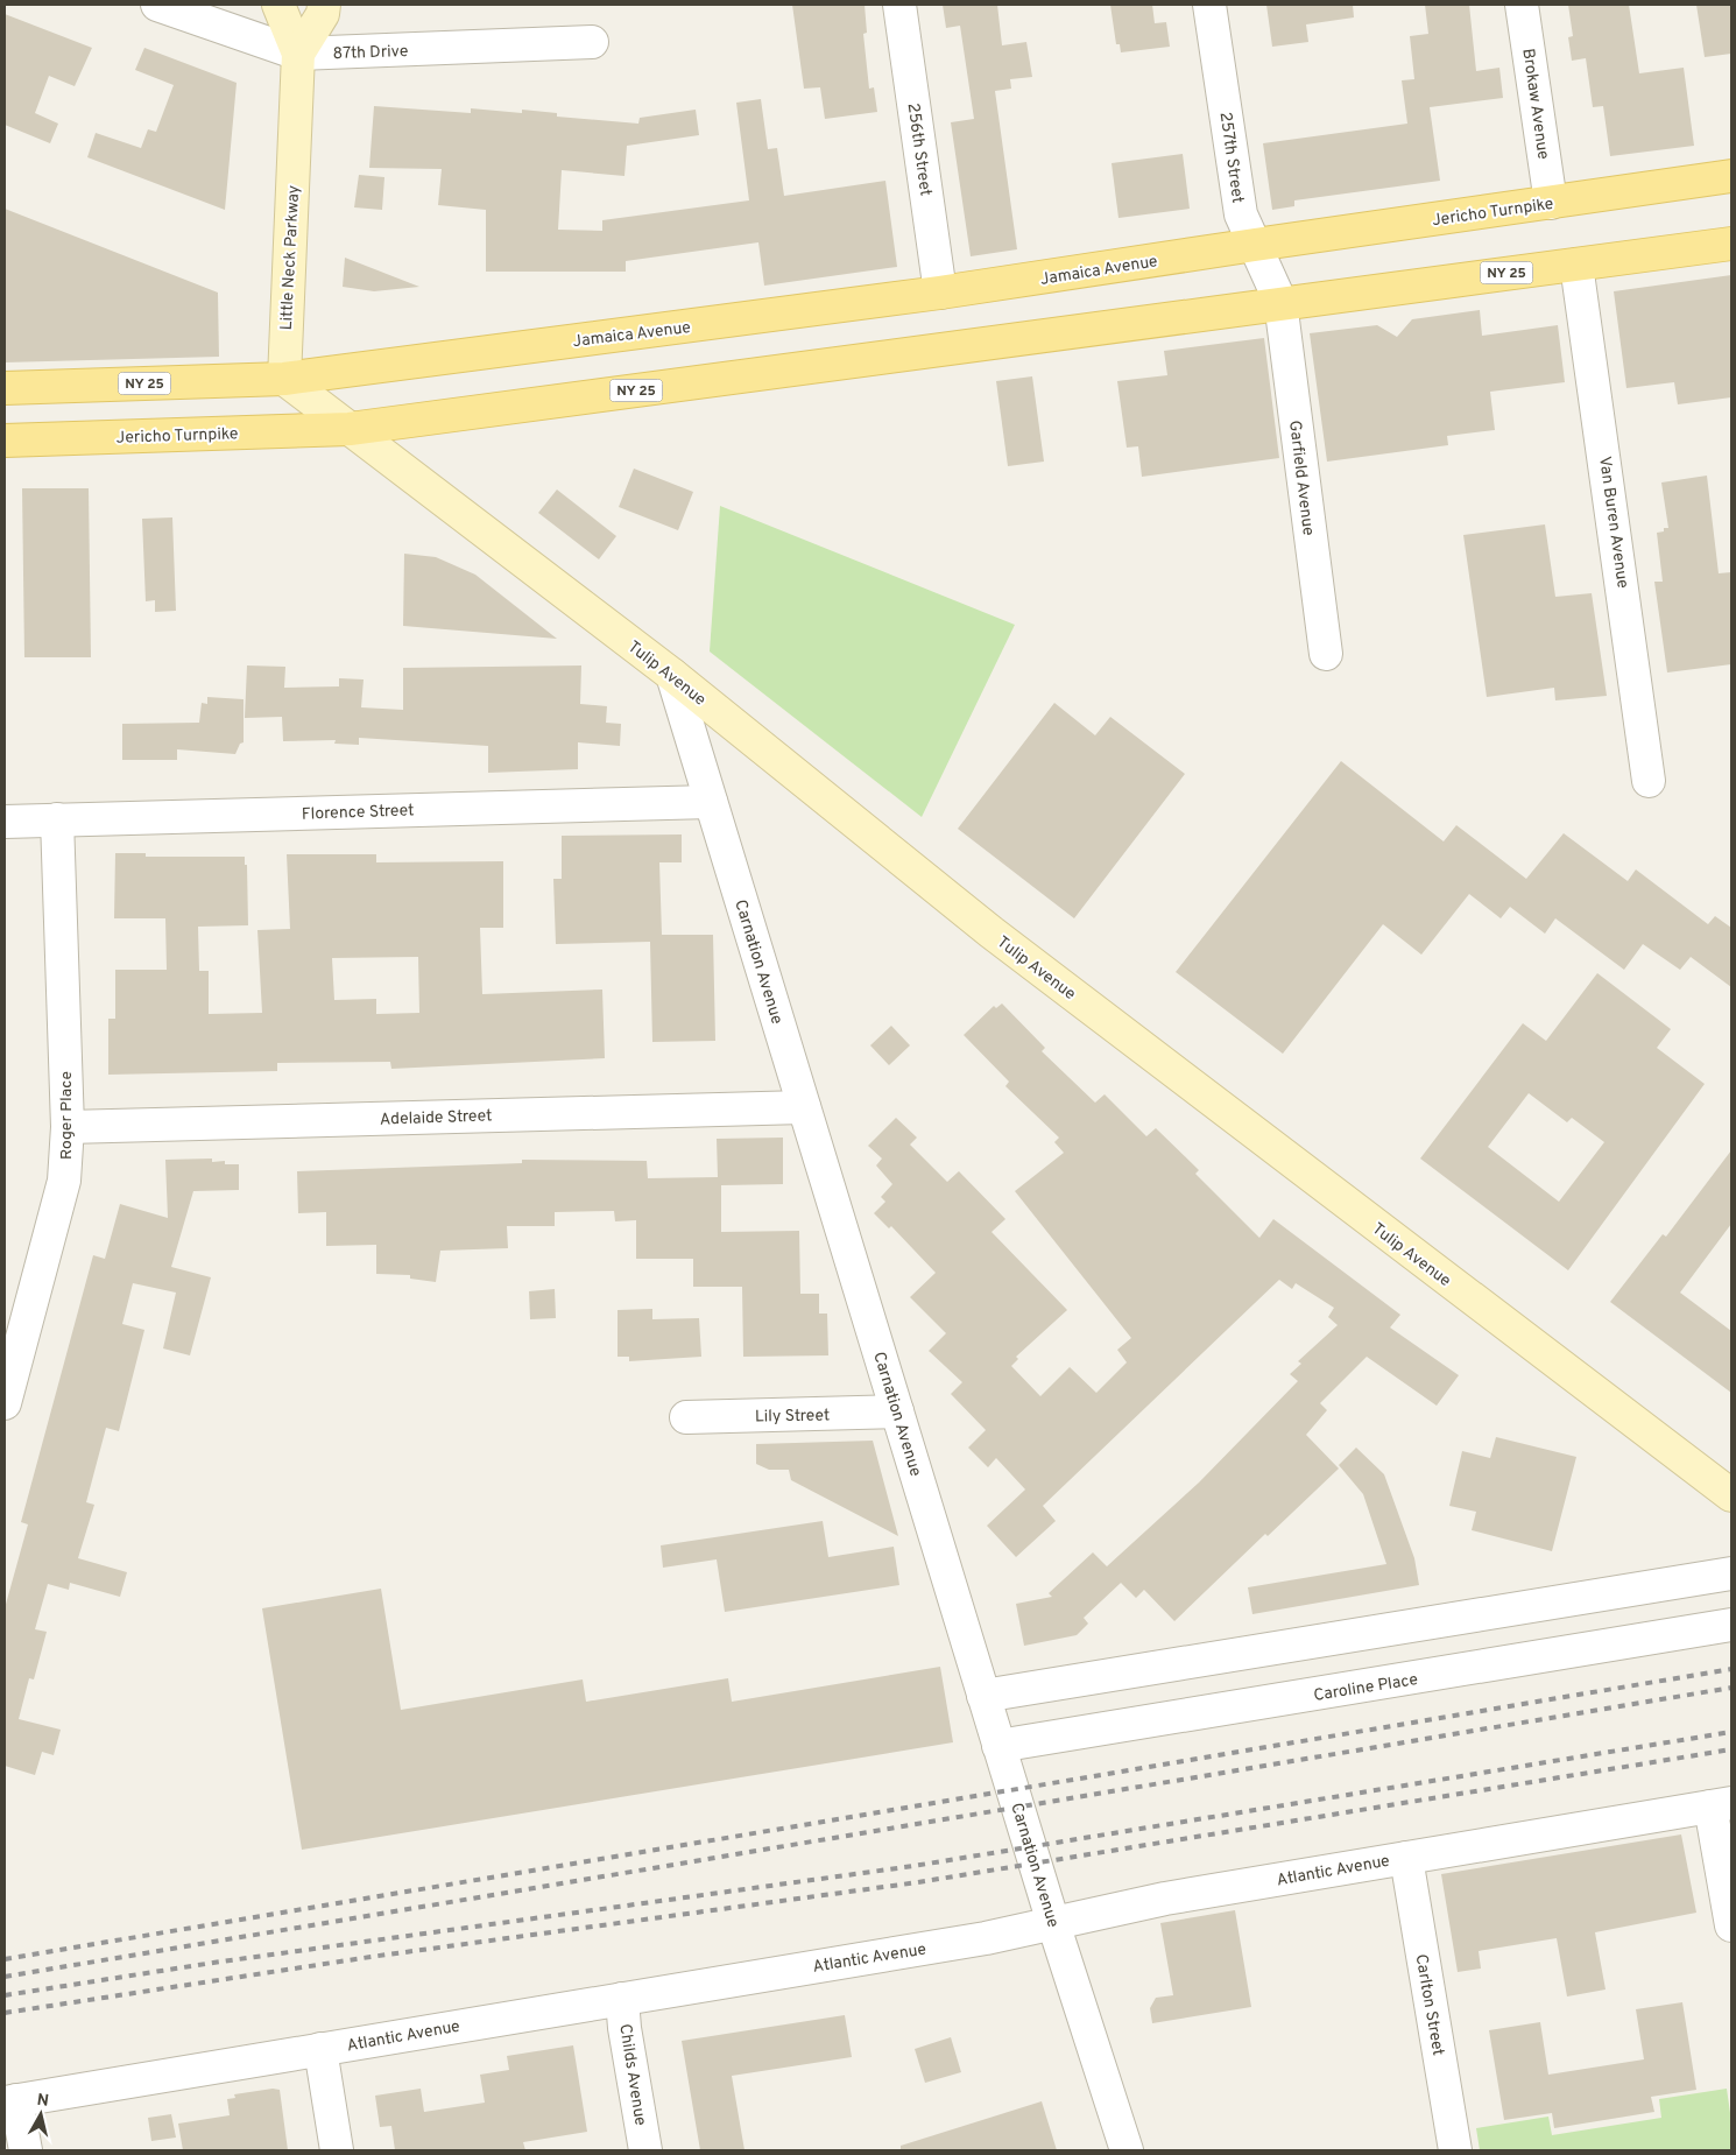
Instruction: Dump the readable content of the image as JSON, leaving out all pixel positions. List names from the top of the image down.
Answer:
{
  "streets": {
    "main road": [
      "Jericho Turnpike",
      "Little Neck Parkway",
      "Jamaica Avenue",
      "NY 25",
      "Tulip Avenue"
    ],
    "street": [
      "87th Drive",
      "Brokaw Avenue",
      "256th Street",
      "257th Street",
      "Garfield Avenue",
      "Van Buren Avenue",
      "Florence Street",
      "Carnation Avenue",
      "Roger Place",
      "Adelaide Street",
      "Lily Street",
      "Caroline Place",
      "Atlantic Avenue",
      "Carlton Street",
      "Childs Avenue"
    ]
  },
  "crossings": [
    ["87th Drive", "Little Neck Parkway"],
    ["Brokaw Avenue", "Jericho Turnpike"],
    ["256th Street", "Jamaica Avenue"],
    ["257th Street", "Jericho Turnpike"],
    ["257th Street", "Jamaica Avenue"],
    ["257th Street", "NY 25"],
    ["257th Street", "Garfield Avenue"],
    ["Jericho Turnpike", "Jamaica Avenue"],
    ["Jericho Turnpike", "NY 25"],
    ["Jericho Turnpike", "Tulip Avenue"],
    ["Little Neck Parkway", "Jamaica Avenue"],
    ["NY 25", "Garfield Avenue"],
    ["NY 25", "Van Buren Avenue"],
    ["NY 25", "Tulip Avenue"],
    ["Tulip Avenue", "Carnation Avenue"],
    ["Florence Street", "Carnation Avenue"],
    ["Florence Street", "Roger Place"],
    ["Carnation Avenue", "Adelaide Street"],
    ["Carnation Avenue", "Lily Street"],
    ["Carnation Avenue", "Caroline Place"],
    ["Carnation Avenue", "Atlantic Avenue"],
    ["Roger Place", "Adelaide Street"],
    ["Atlantic Avenue", "Carlton Street"],
    ["Atlantic Avenue", "Childs Avenue"]
  ],
  "north": "top"
}
